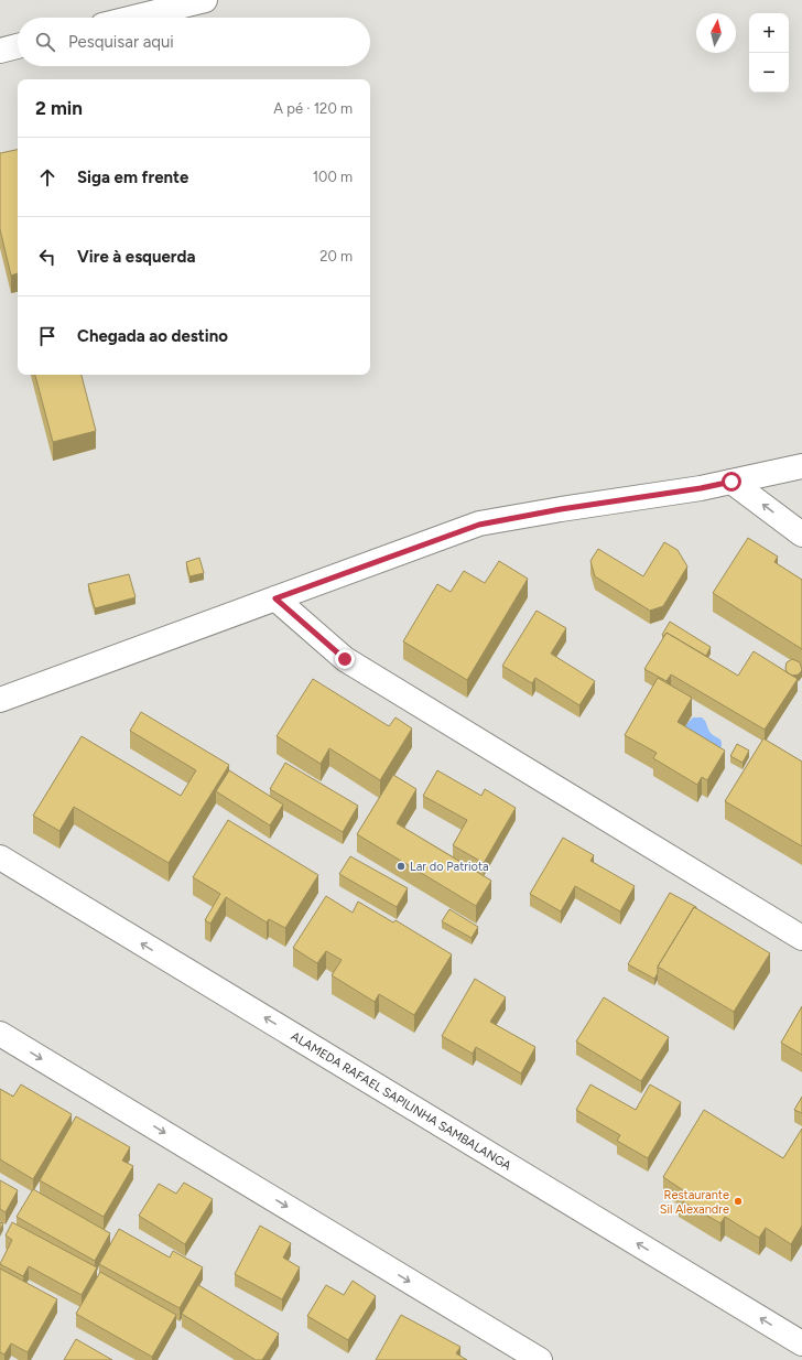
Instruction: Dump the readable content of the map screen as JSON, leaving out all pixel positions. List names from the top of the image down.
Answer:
{
  "streets": {
    "street": ["ALAMEDA RAFAEL SAPILINHA SAMBALANGA"]
  },
  "places": ["Lar do Patriota", "Restaurante Sil Alexandre"],
  "north": "top",
  "page": {
    "map_buttons": ["+", "−"],
    "search": "Pesquisar aqui",
    "heading": ["2 min", "A pé · 120 m"],
    "list": [
      ["Siga em frente", "100 m"],
      ["Vire à esquerda", "20 m"],
      "Chegada ao destino"
    ]
  }
}
